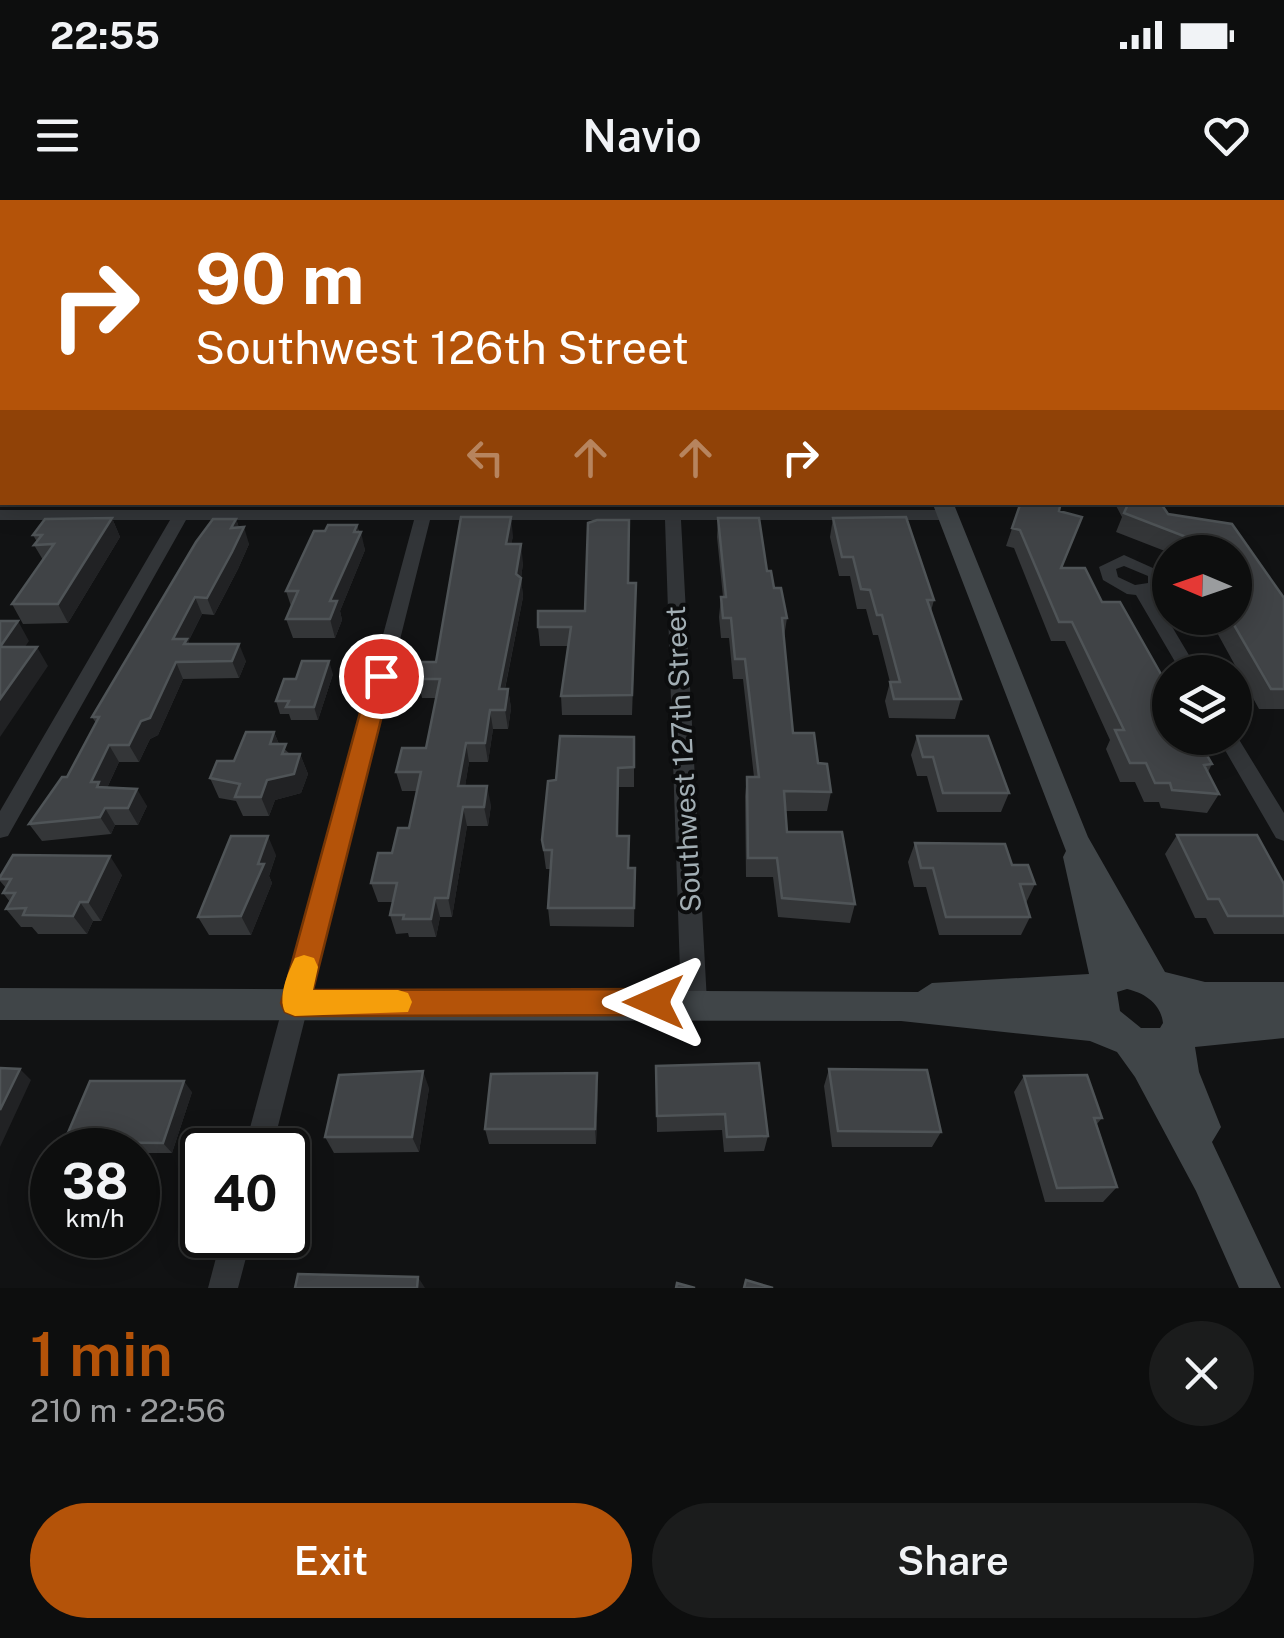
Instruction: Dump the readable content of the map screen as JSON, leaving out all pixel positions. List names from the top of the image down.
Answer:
{
  "streets": {
    "street": ["Southwest 127th Street"]
  },
  "north": "left",
  "page": {
    "status": "22:55",
    "header": "Navio",
    "turn": ["90 m", "Southwest 126th Street"],
    "speed": "38 km/h",
    "limit": "40",
    "heading": ["1 min", "210 m · 22:56"],
    "buttons": ["Exit", "Share"]
  }
}
